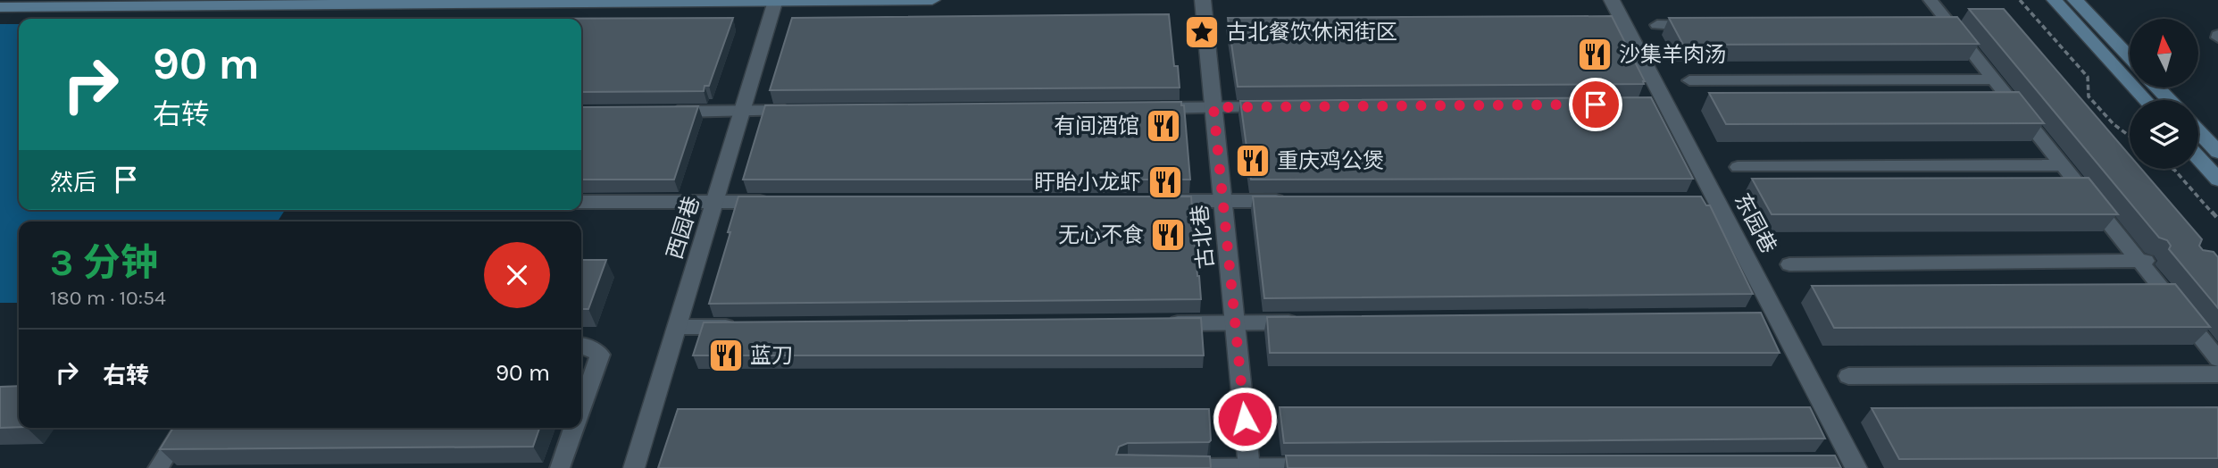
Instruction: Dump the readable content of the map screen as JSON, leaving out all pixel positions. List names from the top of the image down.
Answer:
{
  "streets": {
    "street": ["东园巷", "西园巷", "古北巷"]
  },
  "places": {
    "place": ["古北餐饮休闲街区"],
    "restaurant": [
      "沙集羊肉汤",
      "有间酒馆",
      "重庆鸡公煲",
      "盱眙小龙虾",
      "无心不食",
      "蓝刀"
    ]
  },
  "north": "top",
  "page": {
    "turn": ["90 m", "右转"],
    "then": "然后",
    "heading": ["3 分钟", "180 m · 10:54"],
    "list": [
      {
        "name": "右转",
        "value": "90 m"
      }
    ]
  }
}
